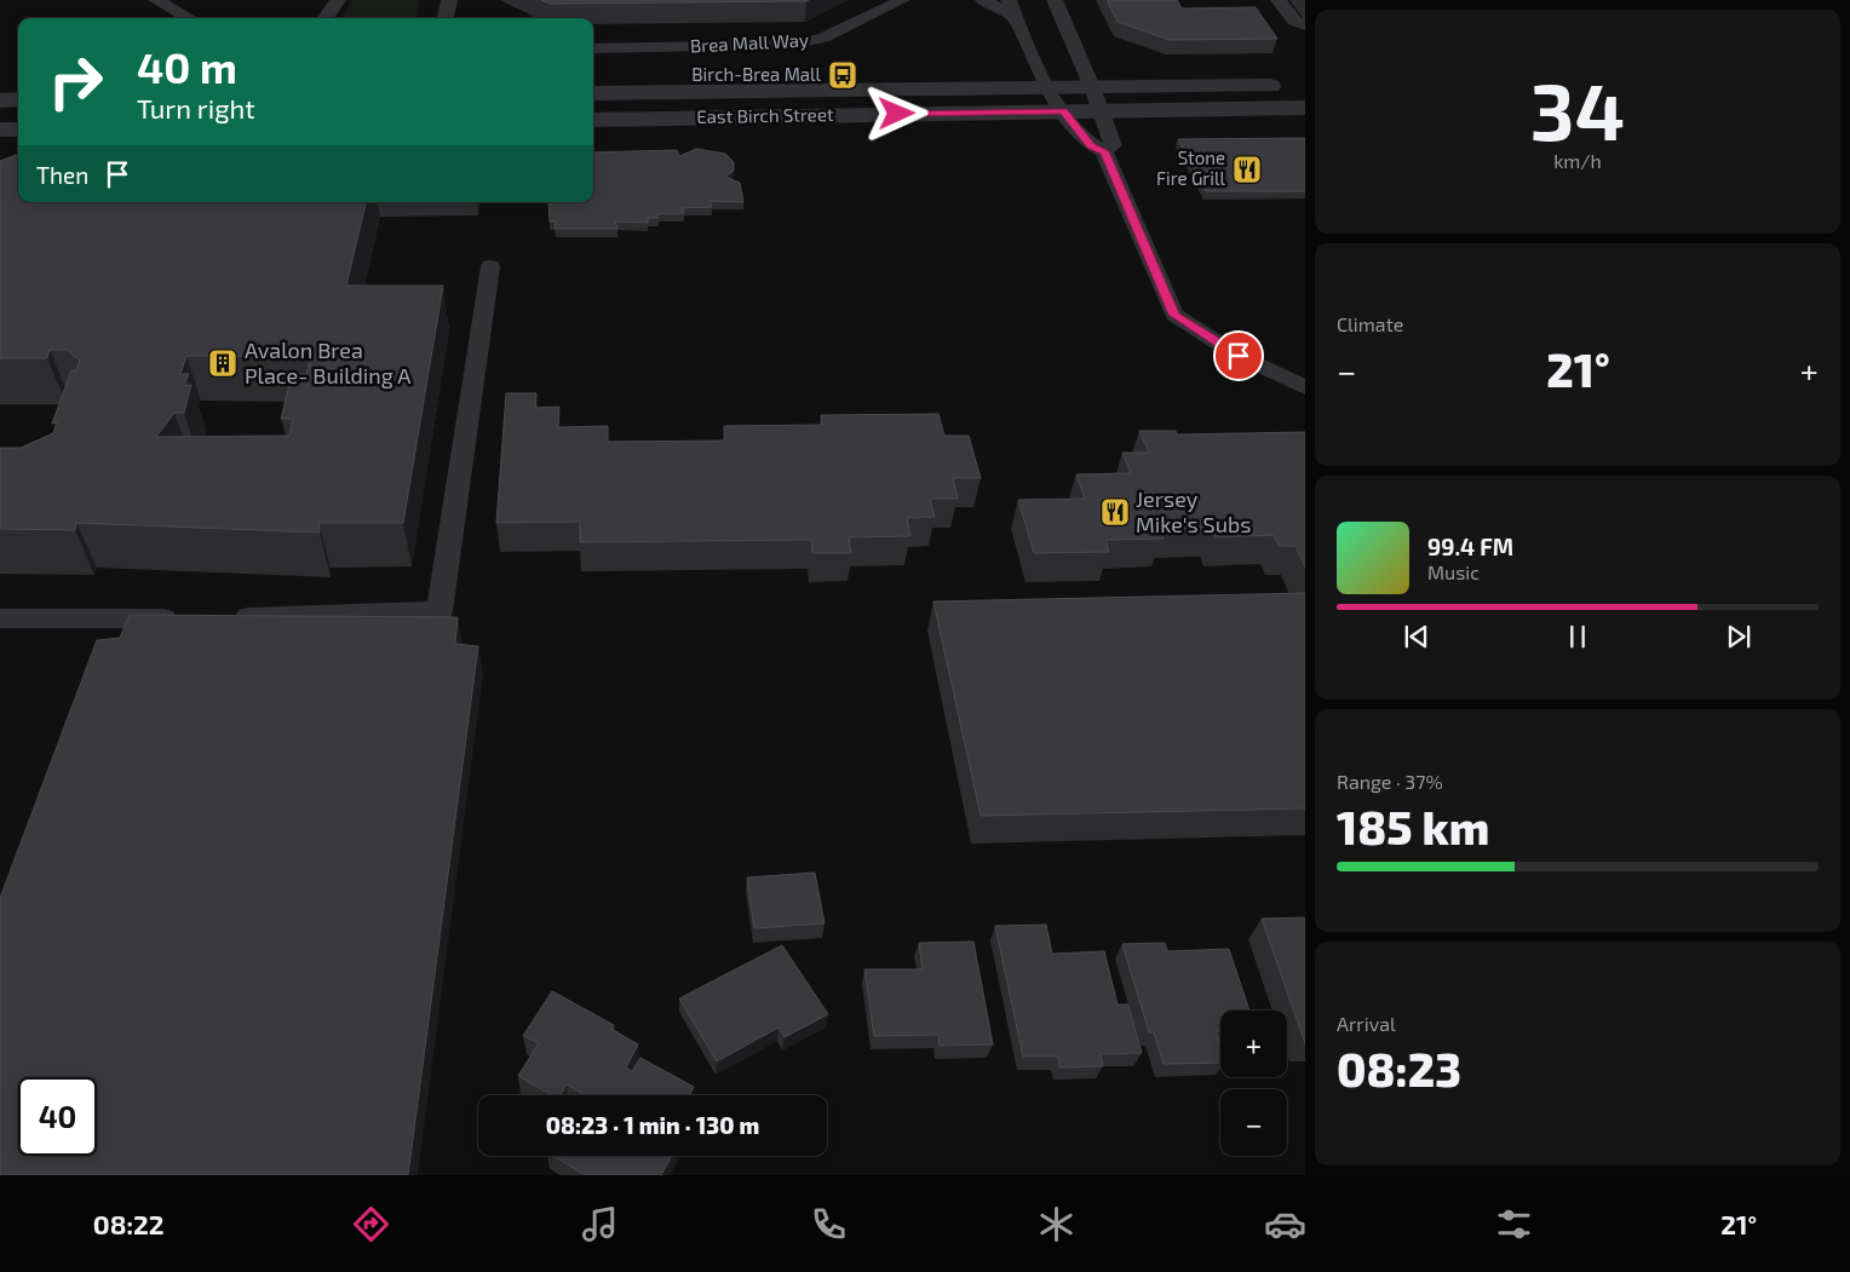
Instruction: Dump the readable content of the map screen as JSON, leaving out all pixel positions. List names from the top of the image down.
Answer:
{
  "streets": {
    "street": ["East Birch Street"],
    "lane": ["Brea Mall Way"]
  },
  "places": {
    "bus stop": ["Birch-Brea Mall"],
    "restaurant": ["Stone Fire Grill", "Jersey Mike's Subs"],
    "building": ["Avalon Brea Place- Building A"]
  },
  "page": {
    "tile": [
      ["34", "km/h"],
      "Climate",
      ["Range · 37%", "185 km"],
      ["Arrival", "08:23"]
    ],
    "turn": ["40 m", "Turn right"],
    "then": "Then",
    "heat": ["−", "21°", "+"],
    "song": ["99.4 FM", "Music"],
    "map_buttons": ["+", "−"],
    "limit": "40",
    "trip": "08:23 · 1 min · 130 m",
    "tabs": ["08:22", "21°"]
  }
}
